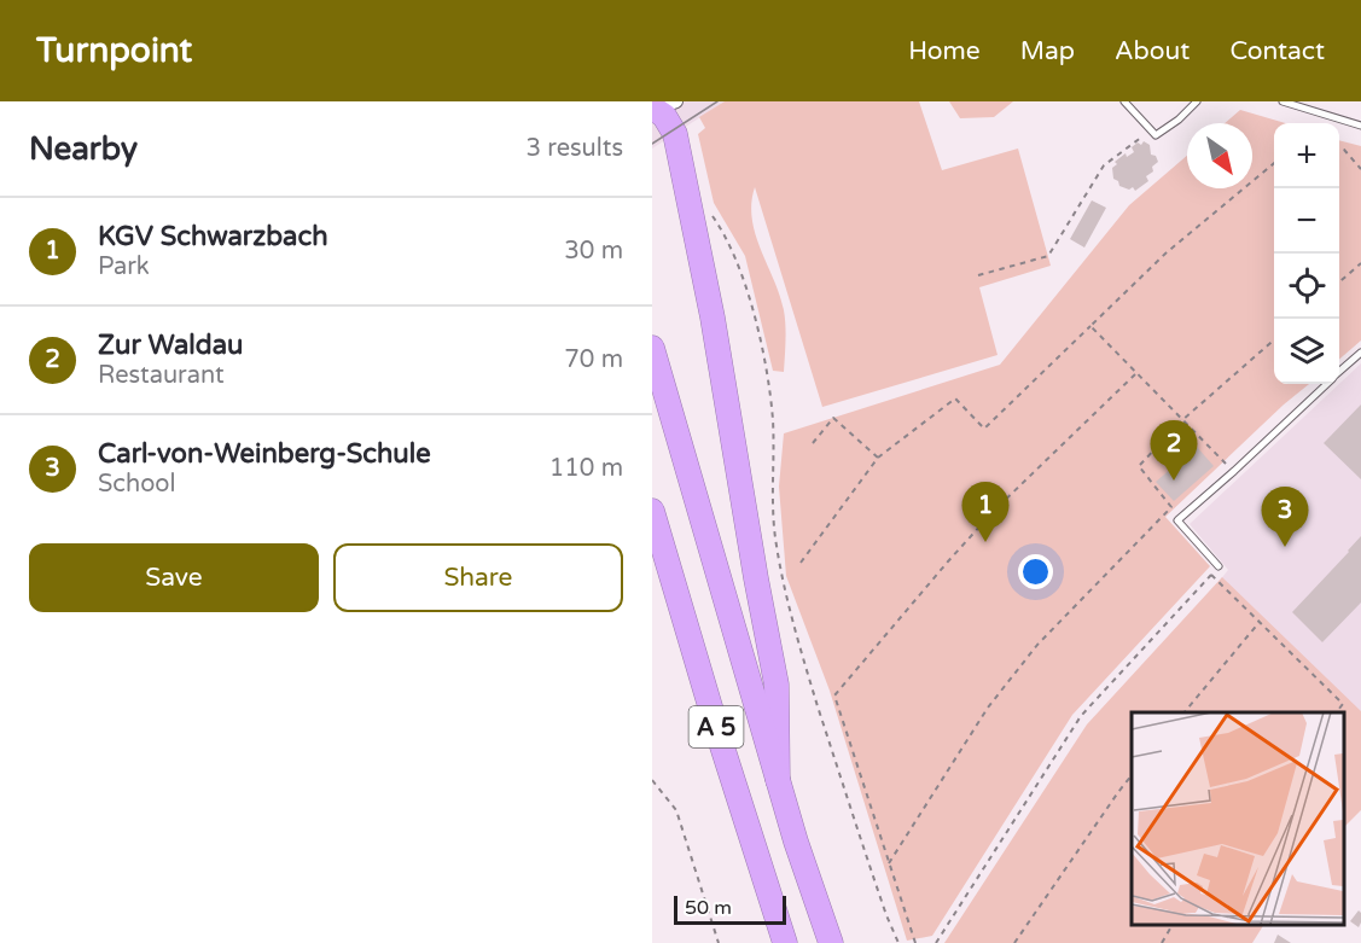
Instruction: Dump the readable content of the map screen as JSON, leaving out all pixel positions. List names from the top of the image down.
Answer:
{
  "streets": {
    "highway": ["A 5"]
  },
  "scale_bar": "50 m",
  "north": "bottom right",
  "page": {
    "header": "Turnpoint",
    "nav": [
      "Home",
      "Map",
      "About",
      "Contact"
    ],
    "heading": ["Nearby", "3 results"],
    "map_buttons": ["+", "−"],
    "list": [
      {
        "mark": "1",
        "name": "KGV Schwarzbach",
        "note": "Park",
        "value": "30 m"
      },
      {
        "mark": "2",
        "name": "Zur Waldau",
        "note": "Restaurant",
        "value": "70 m"
      },
      {
        "mark": "3",
        "name": "Carl-von-Weinberg-Schule",
        "note": "School",
        "value": "110 m"
      }
    ],
    "pins": ["2", "1", "3"],
    "buttons": ["Save", "Share"],
    "scale": "50 m"
  }
}
